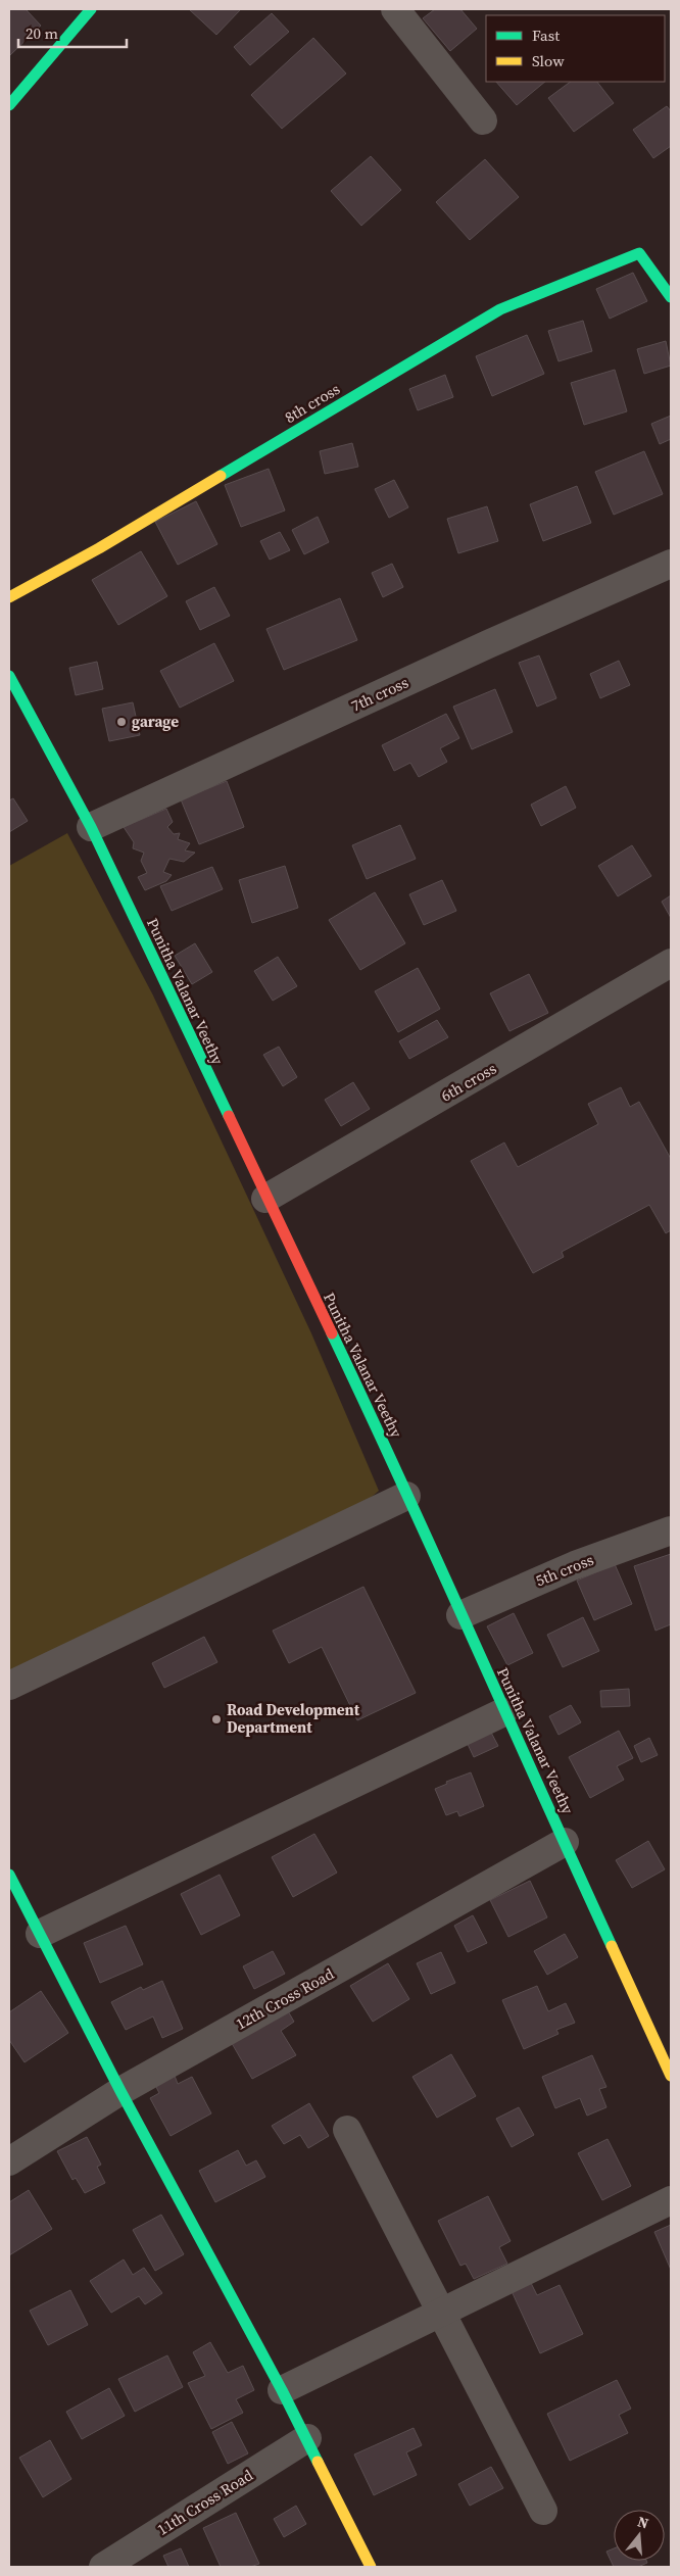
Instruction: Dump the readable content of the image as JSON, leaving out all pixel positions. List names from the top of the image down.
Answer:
{
  "streets": {
    "street": [
      "8th cross",
      "7th cross",
      "Punitha Valanar Veethy",
      "6th cross",
      "5th cross",
      "12th Cross Road",
      "11th Cross Road"
    ]
  },
  "crossings": [
    ["7th cross", "Punitha Valanar Veethy"],
    ["Punitha Valanar Veethy", "6th cross"],
    ["Punitha Valanar Veethy", "5th cross"],
    ["Punitha Valanar Veethy", "12th Cross Road"]
  ],
  "places": ["garage", "Road Development Department"],
  "legend": ["Fast", "Slow"],
  "scale_bar": "20 m",
  "north": "top"
}
